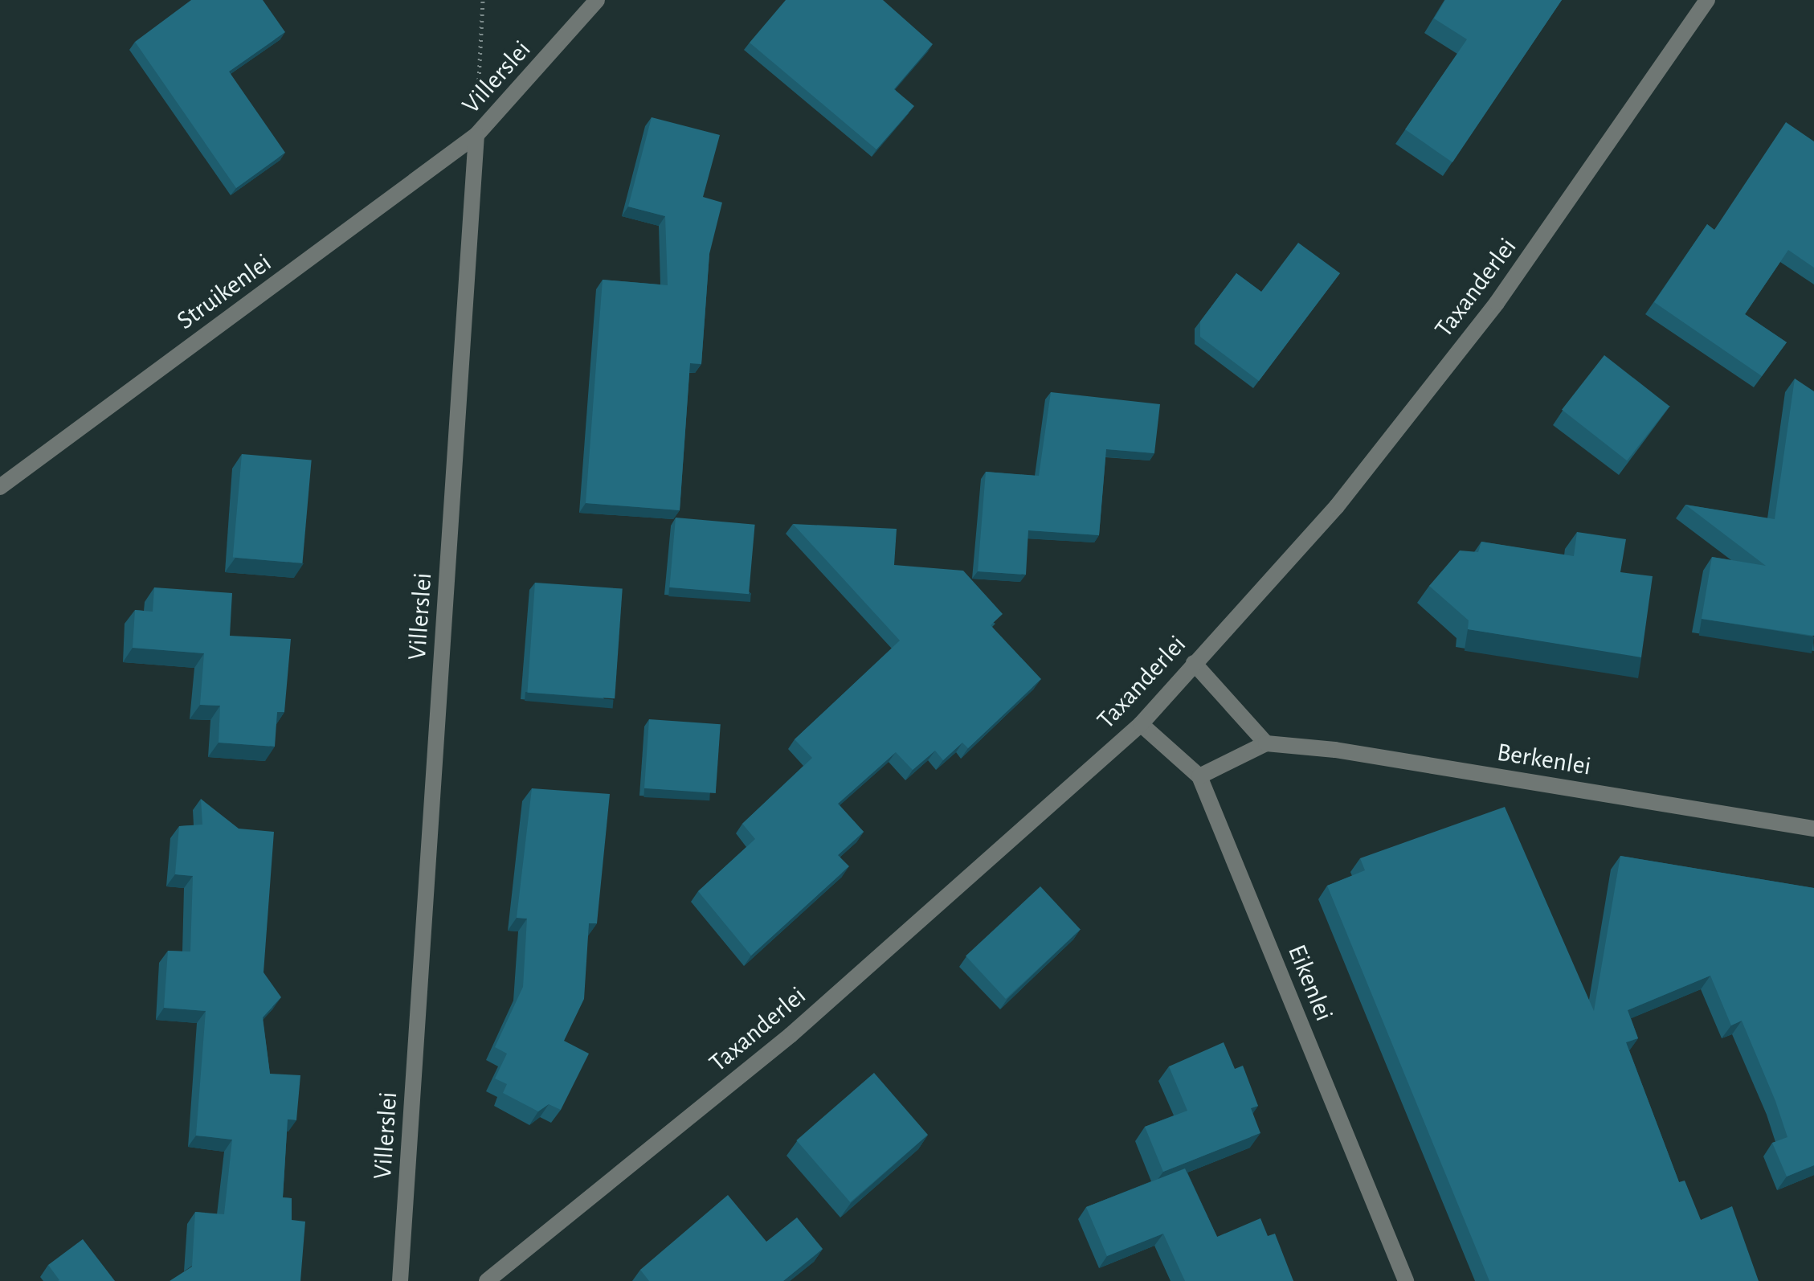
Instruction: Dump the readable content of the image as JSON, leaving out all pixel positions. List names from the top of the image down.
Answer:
{
  "streets": {
    "street": [
      "Villerslei",
      "Taxanderlei",
      "Struikenlei",
      "Berkenlei",
      "Eikenlei"
    ]
  },
  "crossings": [
    ["Villerslei", "Struikenlei"],
    ["Taxanderlei", "Eikenlei"]
  ]
}
